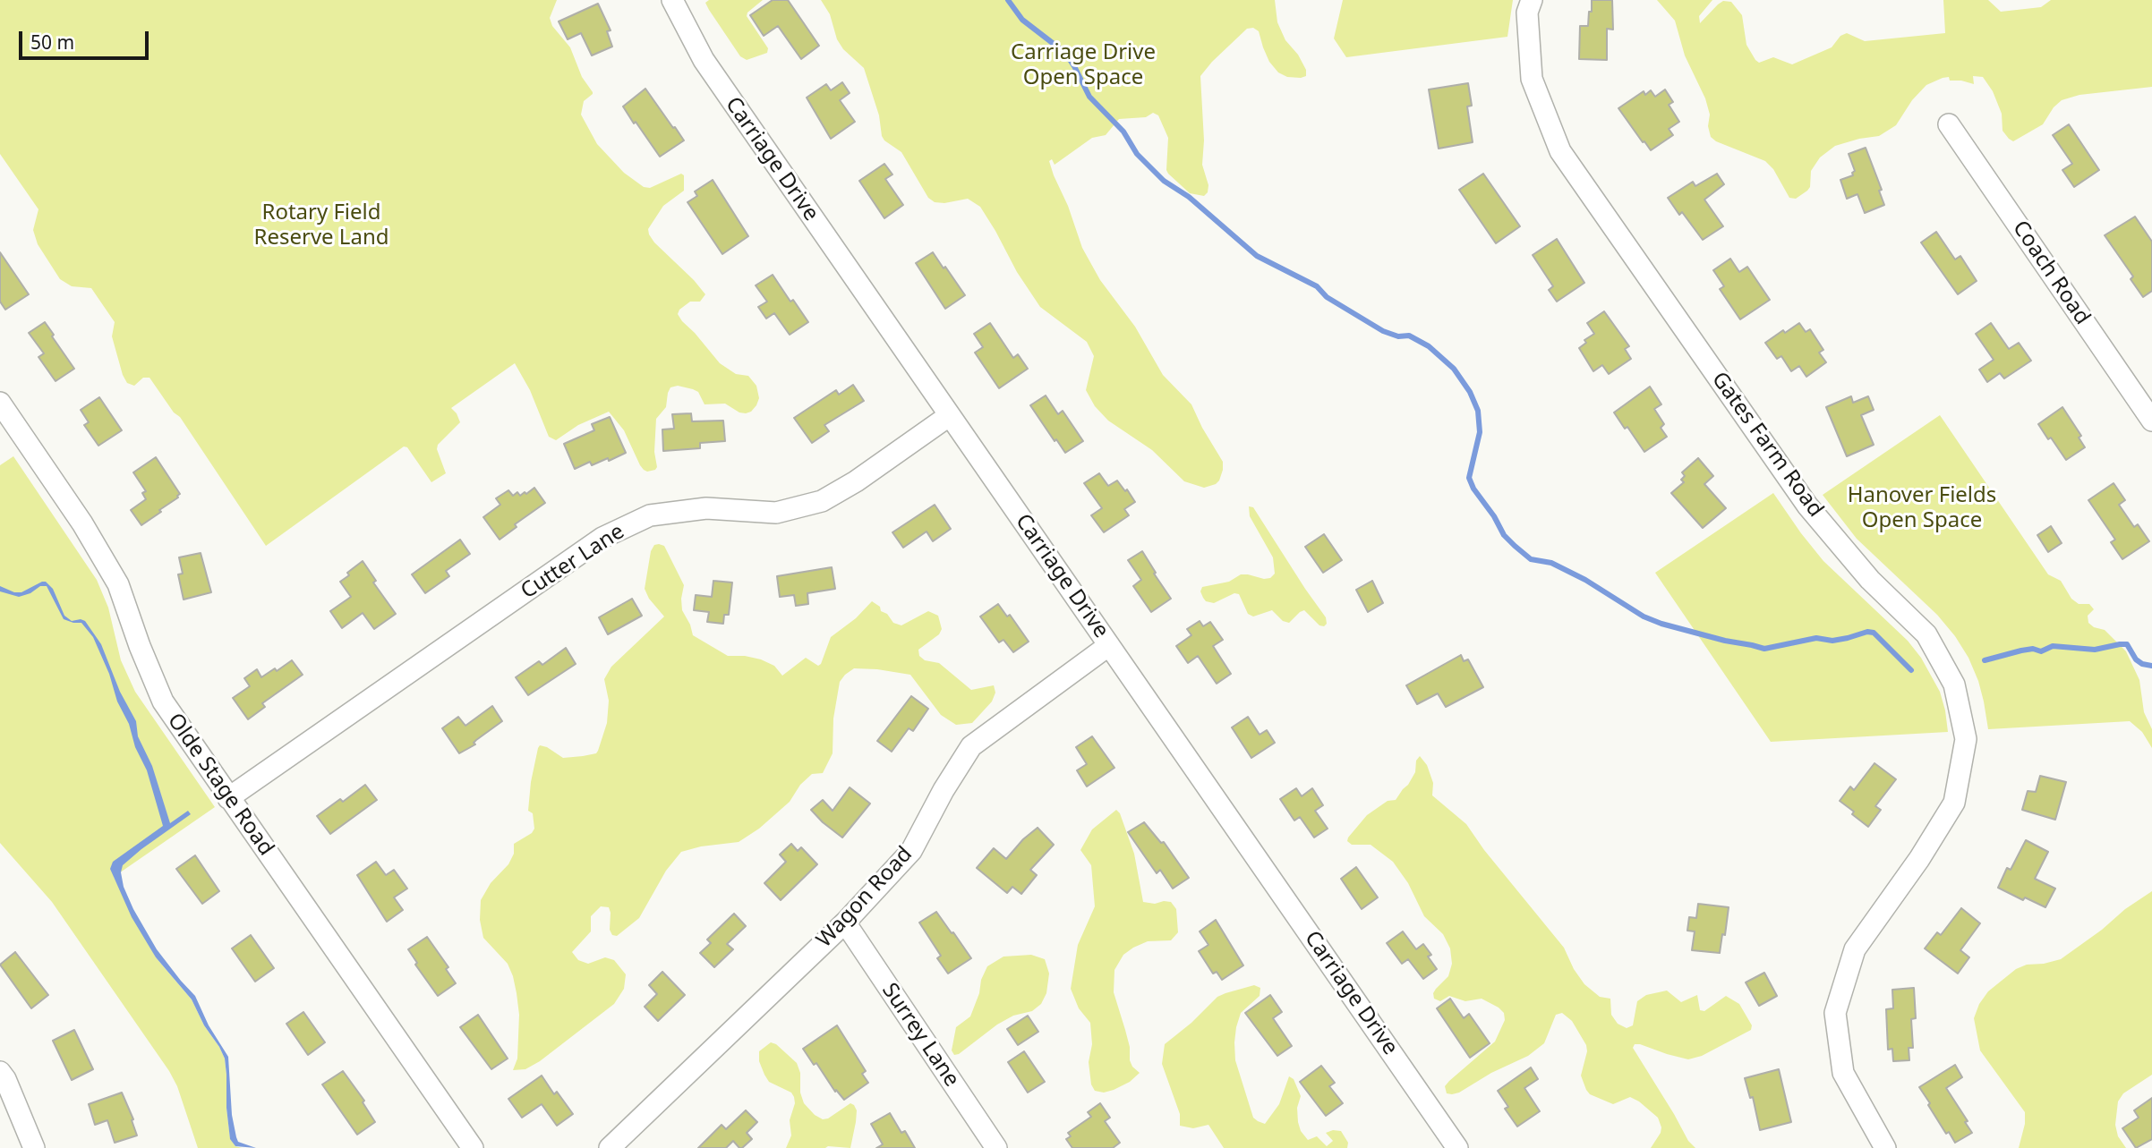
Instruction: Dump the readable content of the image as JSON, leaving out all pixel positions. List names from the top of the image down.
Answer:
{
  "streets": {
    "street": [
      "Carriage Drive",
      "Coach Road",
      "Gates Farm Road",
      "Cutter Lane",
      "Olde Stage Road",
      "Wagon Road",
      "Surrey Lane"
    ]
  },
  "crossings": [
    ["Carriage Drive", "Cutter Lane"],
    ["Carriage Drive", "Wagon Road"],
    ["Cutter Lane", "Olde Stage Road"],
    ["Wagon Road", "Surrey Lane"]
  ],
  "parks": ["Carriage Drive Open Space", "Rotary Field Reserve Land", "Hanover Fields Open Space"],
  "scale_bar": "50 m"
}
